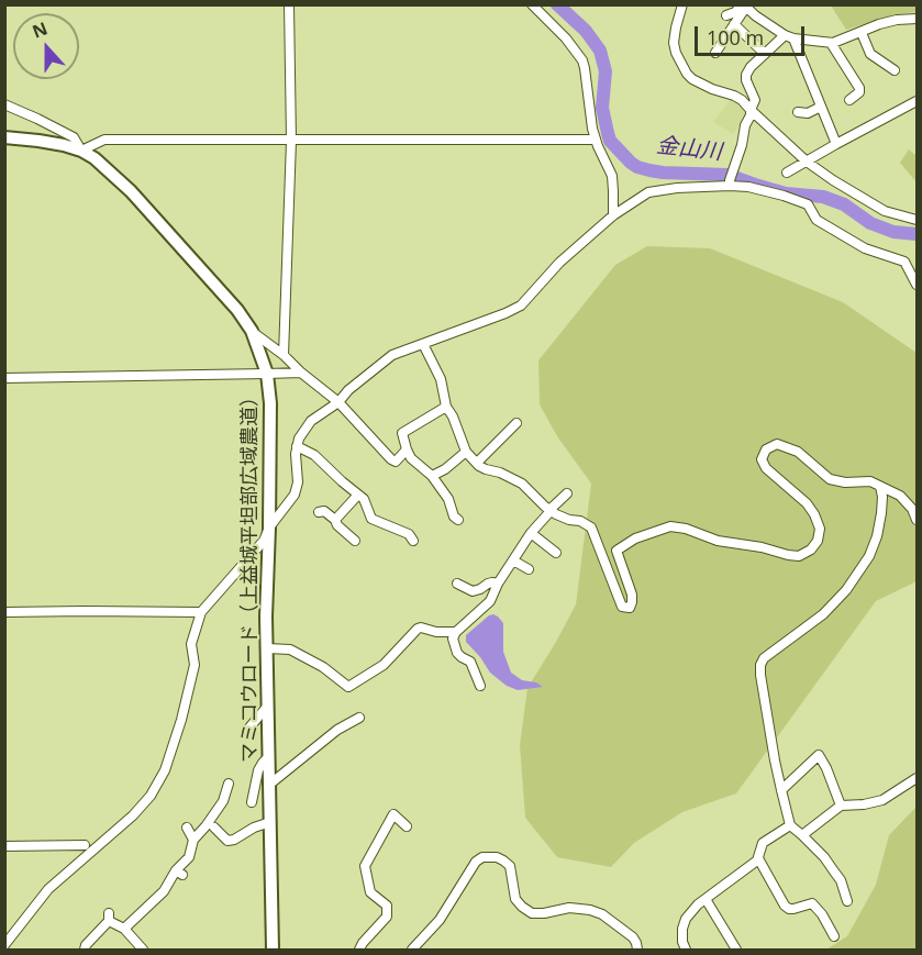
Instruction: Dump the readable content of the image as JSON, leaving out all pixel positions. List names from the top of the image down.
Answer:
{
  "streets": {
    "street": ["マミコウロード（上益城平坦部広域農道）"]
  },
  "water": ["金山川"],
  "scale_bar": "100 m",
  "north": "top"
}
